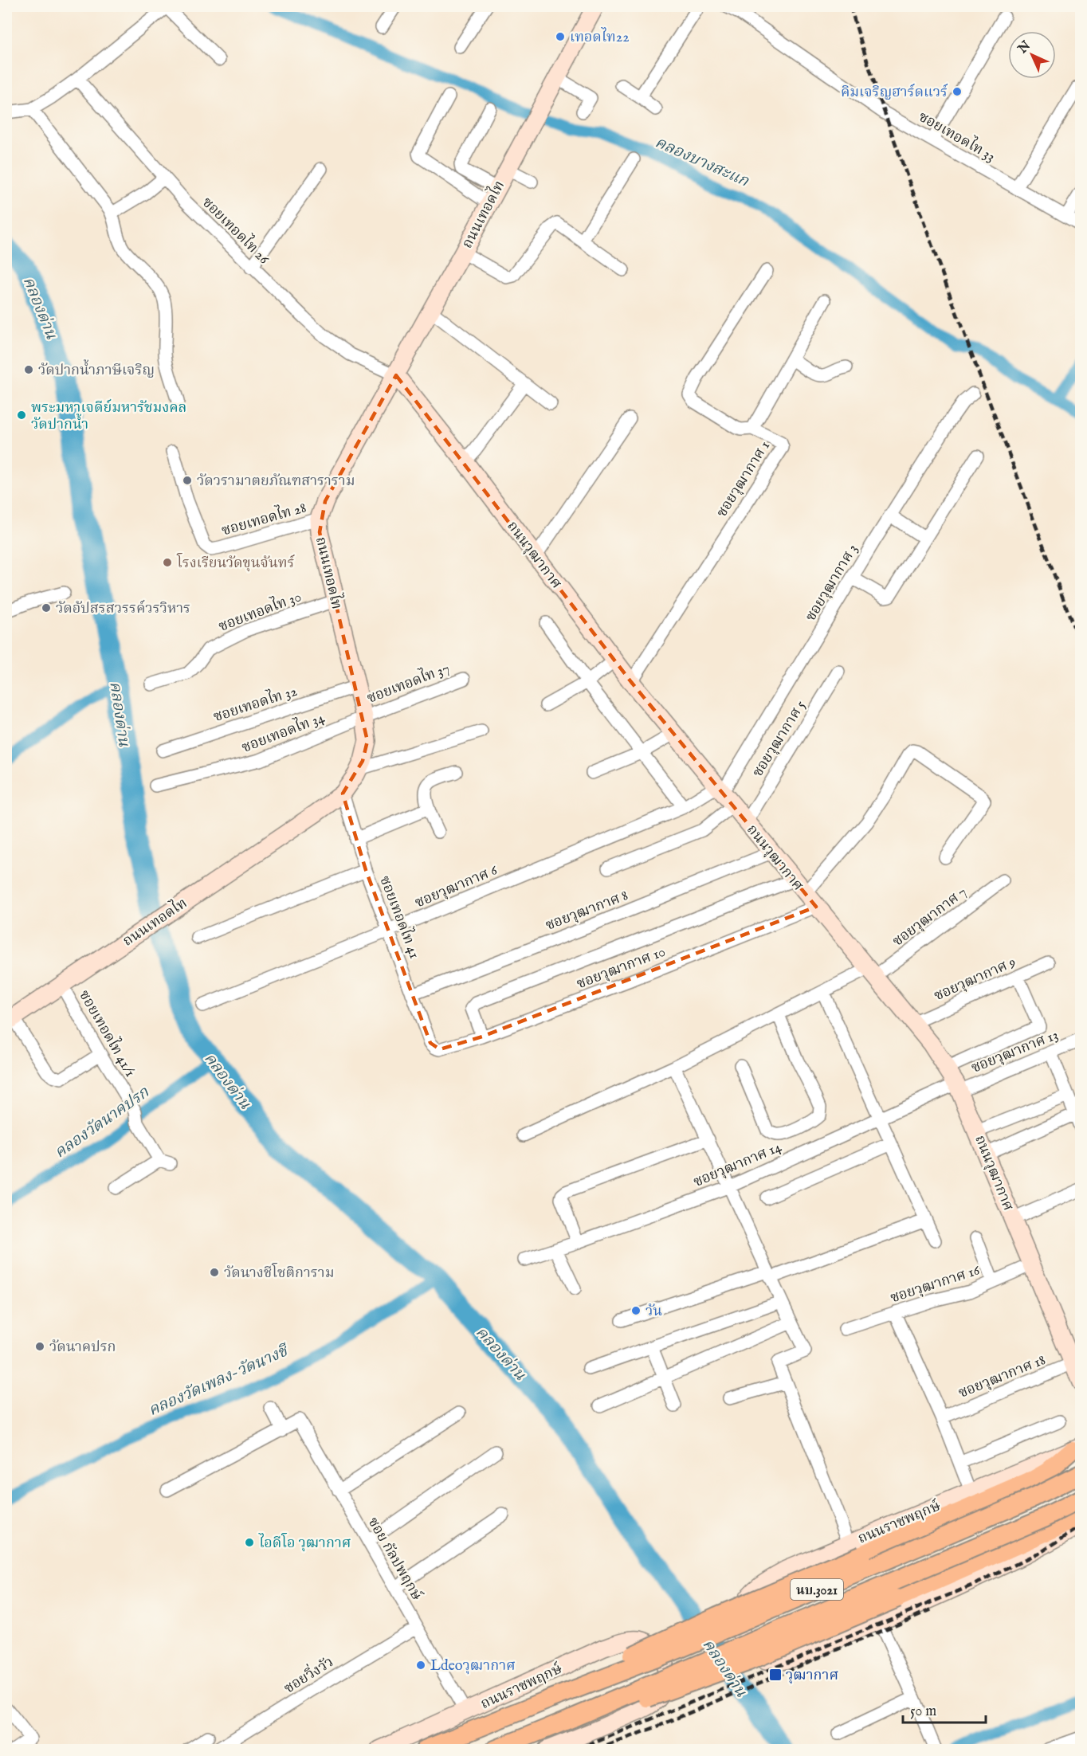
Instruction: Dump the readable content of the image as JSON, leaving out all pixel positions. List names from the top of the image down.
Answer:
{
  "streets": {
    "main road": [
      "ถนนเทอดไท",
      "ถนนวุฒากาศ",
      "ถนนราชพฤกษ์",
      "นบ.3021"
    ],
    "street": [
      "ซอยเทอดไท 33",
      "ซอยเทอดไท 26",
      "ซอยวุฒากาศ 1",
      "ซอยเทอดไท 28",
      "ซอยวุฒากาศ 3",
      "ซอยเทอดไท 30",
      "ซอยเทอดไท 37",
      "ซอยเทอดไท 32",
      "ซอยเทอดไท 34",
      "ซอยวุฒากาศ 5",
      "ซอยวุฒากาศ 6",
      "ซอยวุฒากาศ 8",
      "ซอยวุฒากาศ 7",
      "ซอยเทอดไท 41",
      "ซอยวุฒากาศ 10",
      "ซอยวุฒากาศ 9",
      "ซอยเทอดไท 41/1",
      "ซอยวุฒากาศ 13",
      "ซอยวุฒากาศ 14",
      "ซอยวุฒากาศ 16",
      "ซอยวุฒากาศ 18",
      "ซอย กัลปพฤกษ์",
      "ซอยวิ่งวัว"
    ]
  },
  "crossings": [
    ["ถนนเทอดไท", "ซอยเทอดไท 26"],
    ["ถนนเทอดไท", "ซอยเทอดไท 28"],
    ["ถนนเทอดไท", "ถนนวุฒากาศ"],
    ["ถนนเทอดไท", "ซอยเทอดไท 30"],
    ["ถนนเทอดไท", "ซอยเทอดไท 37"],
    ["ถนนเทอดไท", "ซอยเทอดไท 32"],
    ["ถนนเทอดไท", "ซอยเทอดไท 34"],
    ["ถนนเทอดไท", "ซอยเทอดไท 41"],
    ["ถนนเทอดไท", "ซอยเทอดไท 41/1"],
    ["ซอยเทอดไท 26", "ถนนวุฒากาศ"],
    ["ซอยวุฒากาศ 1", "ถนนวุฒากาศ"],
    ["ถนนวุฒากาศ", "ซอยวุฒากาศ 3"],
    ["ถนนวุฒากาศ", "ซอยวุฒากาศ 5"],
    ["ถนนวุฒากาศ", "ซอยวุฒากาศ 6"],
    ["ถนนวุฒากาศ", "ซอยวุฒากาศ 8"],
    ["ถนนวุฒากาศ", "ซอยวุฒากาศ 7"],
    ["ถนนวุฒากาศ", "ซอยวุฒากาศ 10"],
    ["ถนนวุฒากาศ", "ซอยวุฒากาศ 9"],
    ["ถนนวุฒากาศ", "ซอยวุฒากาศ 13"],
    ["ถนนวุฒากาศ", "ซอยวุฒากาศ 14"],
    ["ถนนวุฒากาศ", "ซอยวุฒากาศ 16"],
    ["ถนนวุฒากาศ", "ซอยวุฒากาศ 18"],
    ["ซอยวุฒากาศ 3", "ซอยวุฒากาศ 6"],
    ["ซอยเทอดไท 37", "ซอยเทอดไท 34"],
    ["ซอยวุฒากาศ 6", "ซอยเทอดไท 41"],
    ["ซอยวุฒากาศ 8", "ซอยเทอดไท 41"],
    ["ซอยเทอดไท 41", "ซอยวุฒากาศ 10"],
    ["ซอยวุฒากาศ 13", "ซอยวุฒากาศ 14"],
    ["ถนนราชพฤกษ์", "ซอย กัลปพฤกษ์"],
    ["ซอย กัลปพฤกษ์", "ซอยวิ่งวัว"]
  ],
  "water": [
    "คลองบางสะแก",
    "คลองด่าน",
    "คลองวัดนาคปรก",
    "คลองวัดเพลง-วัดนางชี"
  ],
  "places": {
    "other": [
      "เทอดไท22",
      "คิมเจริญฮาร์ดแวร์",
      "วัดปากน้ำภาษีเจริญ",
      "พระมหาเจดีย์มหารัชมงคล วัดปากน้ำ",
      "วัดวรามาตยภัณฑสาราราม",
      "โรงเรียนวัดขุนจันทร์",
      "วัดอัปสรสวรรค์วรวิหาร",
      "วัดนางชีโชติการาม",
      "วัน",
      "วัดนาคปรก",
      "ไอดีโอ วุฒากาศ",
      "Ldeoวุฒากาศ"
    ],
    "transit": ["วุฒากาศ"]
  },
  "scale_bar": "50 m",
  "north": "top left"
}
